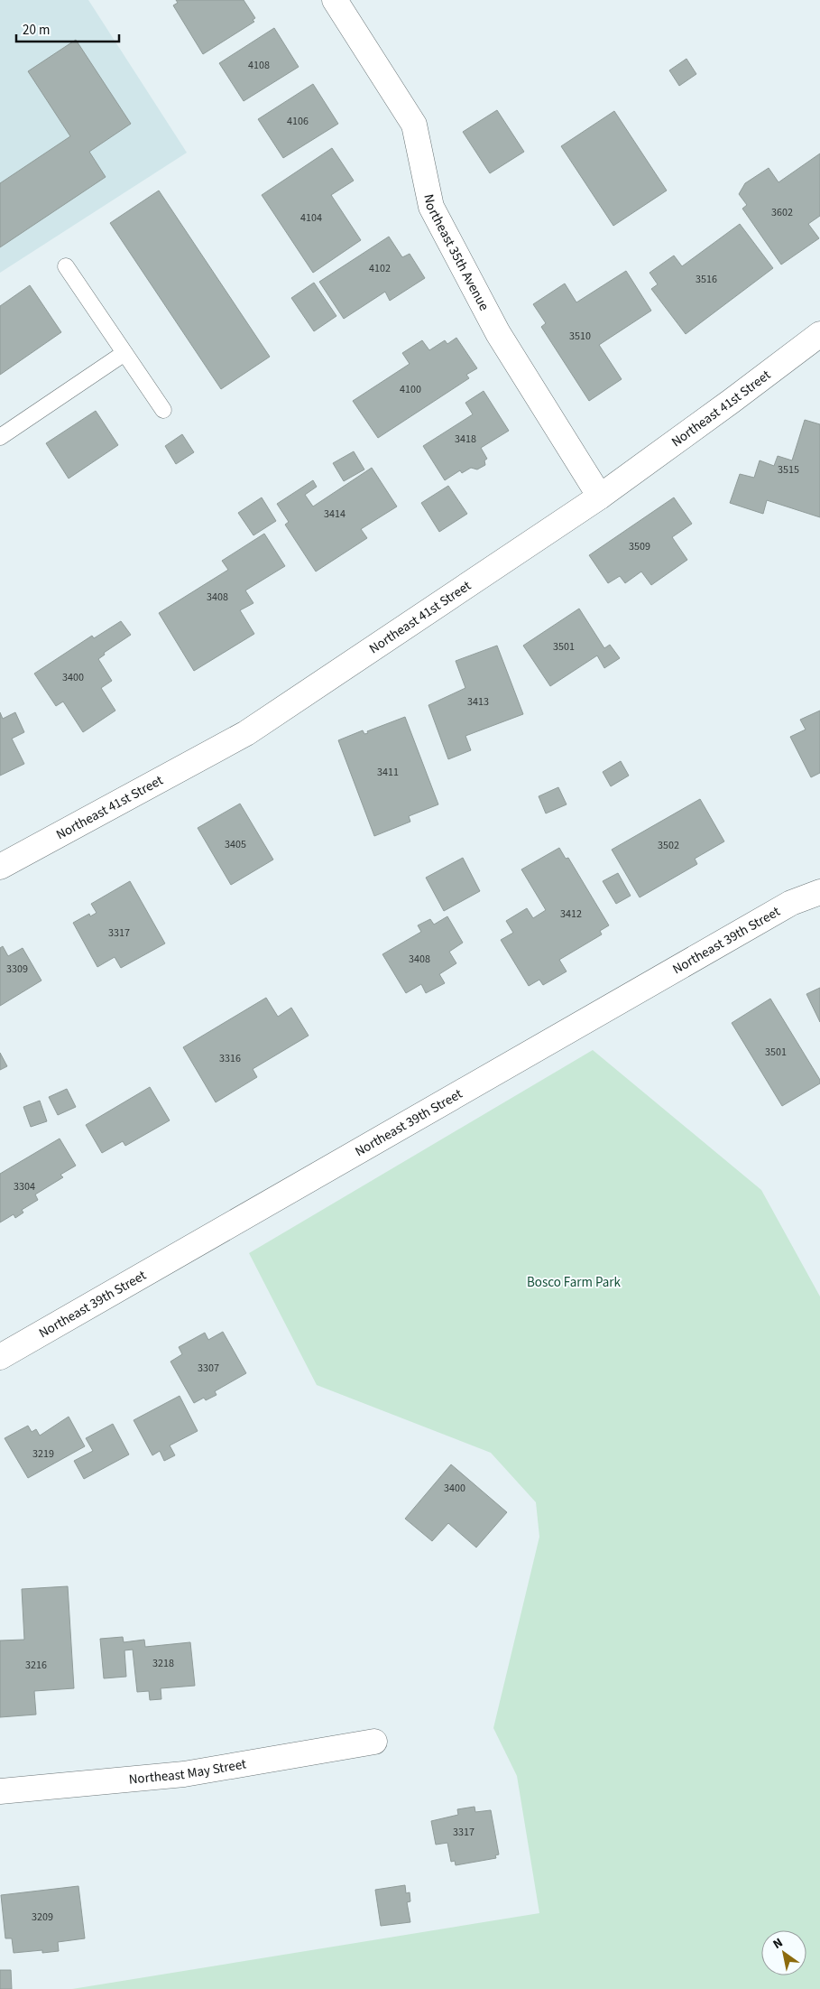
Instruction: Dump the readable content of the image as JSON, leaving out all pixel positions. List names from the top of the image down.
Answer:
{
  "streets": {
    "street": [
      "Northeast 35th Avenue",
      "Northeast 41st Street",
      "Northeast 39th Street",
      "Northeast May Street"
    ]
  },
  "crossings": [
    ["Northeast 35th Avenue", "Northeast 41st Street"]
  ],
  "parks": ["Bosco Farm Park"],
  "house_numbers": [
    "4108",
    "4106",
    "3602",
    "4104",
    "4102",
    "3516",
    "3510",
    "4100",
    "3418",
    "3515",
    "3414",
    "3509",
    "3408",
    "3501",
    "3400",
    "3413",
    "3411",
    "3405",
    "3502",
    "3412",
    "3317",
    "3408",
    "3309",
    "3501",
    "3316",
    "3304",
    "3307",
    "3219",
    "3400",
    "3218",
    "3216",
    "3317",
    "3209"
  ],
  "scale_bar": "20 m",
  "north": "top left"
}
